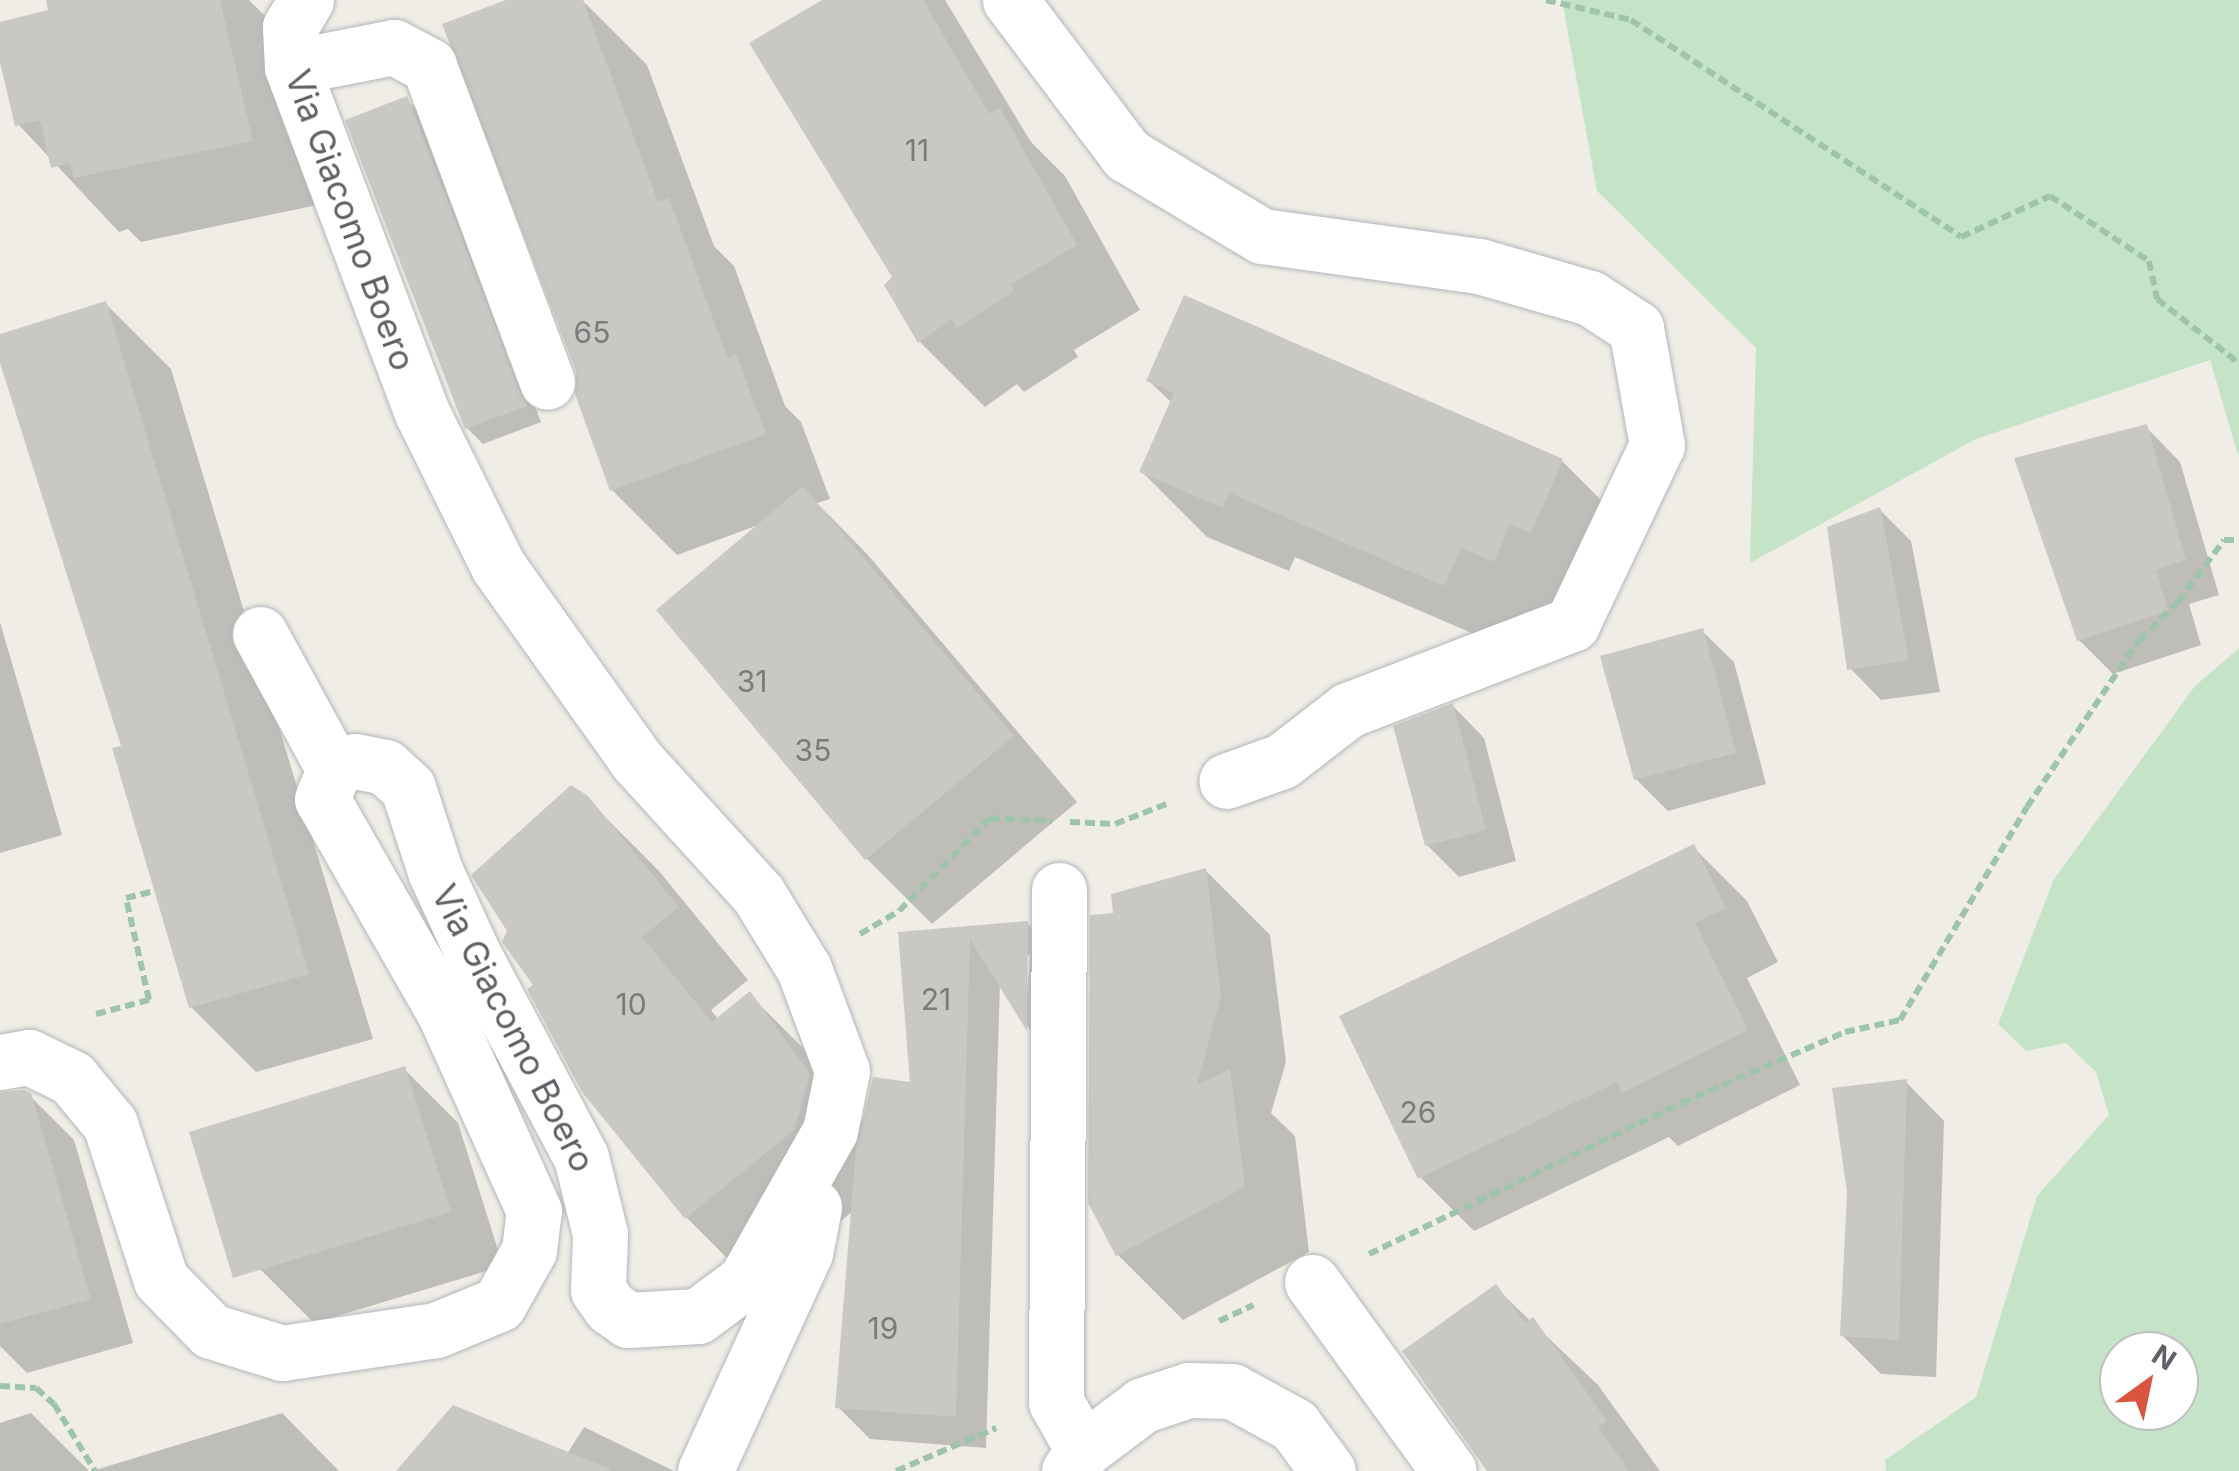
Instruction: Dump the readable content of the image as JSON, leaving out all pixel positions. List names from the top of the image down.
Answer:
{
  "streets": {
    "street": ["Via Giacomo Boero"]
  },
  "house_numbers": [
    "11",
    "65",
    "31",
    "35",
    "21",
    "10",
    "26",
    "19"
  ],
  "north": "top right"
}
